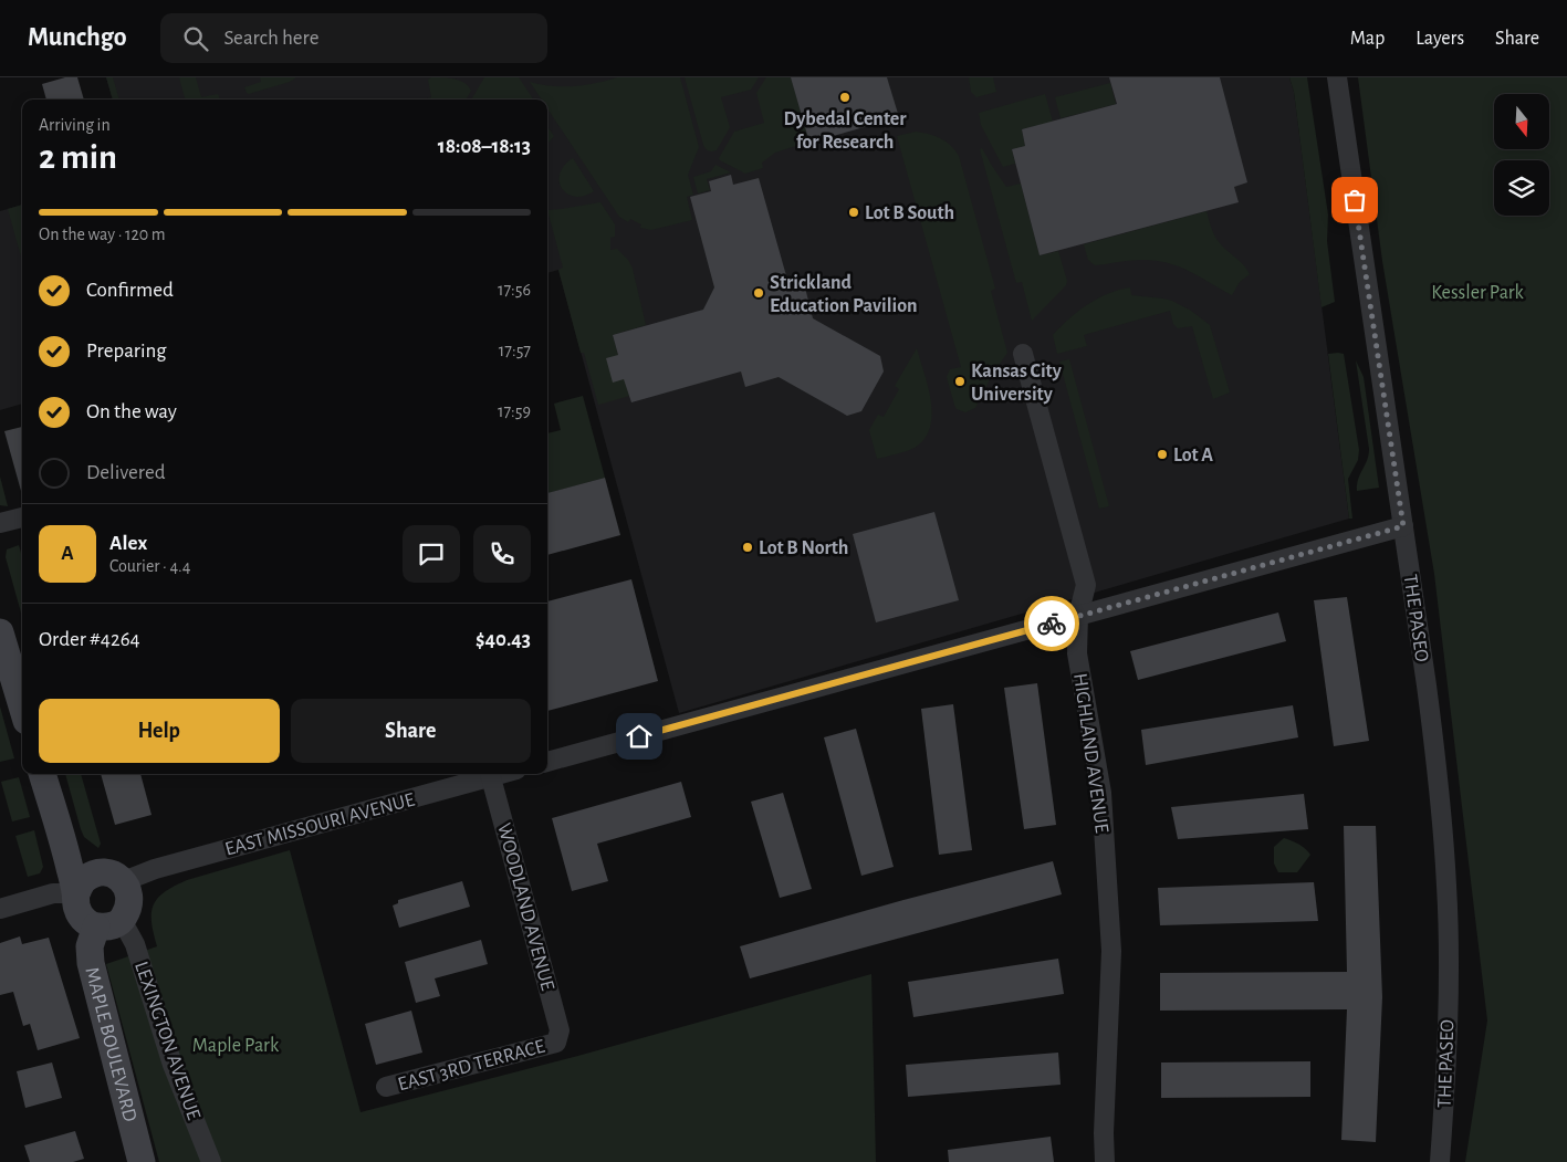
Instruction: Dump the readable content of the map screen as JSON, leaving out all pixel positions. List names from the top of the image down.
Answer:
{
  "streets": {
    "street": [
      "THE PASEO",
      "HIGHLAND AVENUE",
      "EAST MISSOURI AVENUE",
      "WOODLAND AVENUE",
      "LEXINGTON AVENUE",
      "MAPLE BOULEVARD",
      "EAST 3RD TERRACE"
    ]
  },
  "crossings": [
    ["EAST MISSOURI AVENUE", "LEXINGTON AVENUE"],
    ["EAST MISSOURI AVENUE", "MAPLE BOULEVARD"],
    ["WOODLAND AVENUE", "EAST 3RD TERRACE"],
    ["LEXINGTON AVENUE", "MAPLE BOULEVARD"]
  ],
  "parks": ["Kessler Park", "Maple Park"],
  "places": [
    "Dybedal Center for Research",
    "Lot B South",
    "Strickland Education Pavilion",
    "Kansas City University",
    "Lot A",
    "Lot B North"
  ],
  "north": "bottom",
  "page": {
    "header": "Munchgo",
    "search": "Search here",
    "nav": ["Map", "Layers", "Share"],
    "heading": ["2 min", "Arriving in", "18:08–18:13"],
    "panel": [
      "Alex",
      "Courier · 4.4",
      "Order #4264",
      "$40.43"
    ],
    "bar": "On the way · 120 m",
    "list": [
      ["Confirmed", "17:56"],
      ["Preparing", "17:57"],
      ["On the way", "17:59"],
      "Delivered"
    ],
    "round": "A",
    "buttons": ["Help", "Share"]
  }
}
